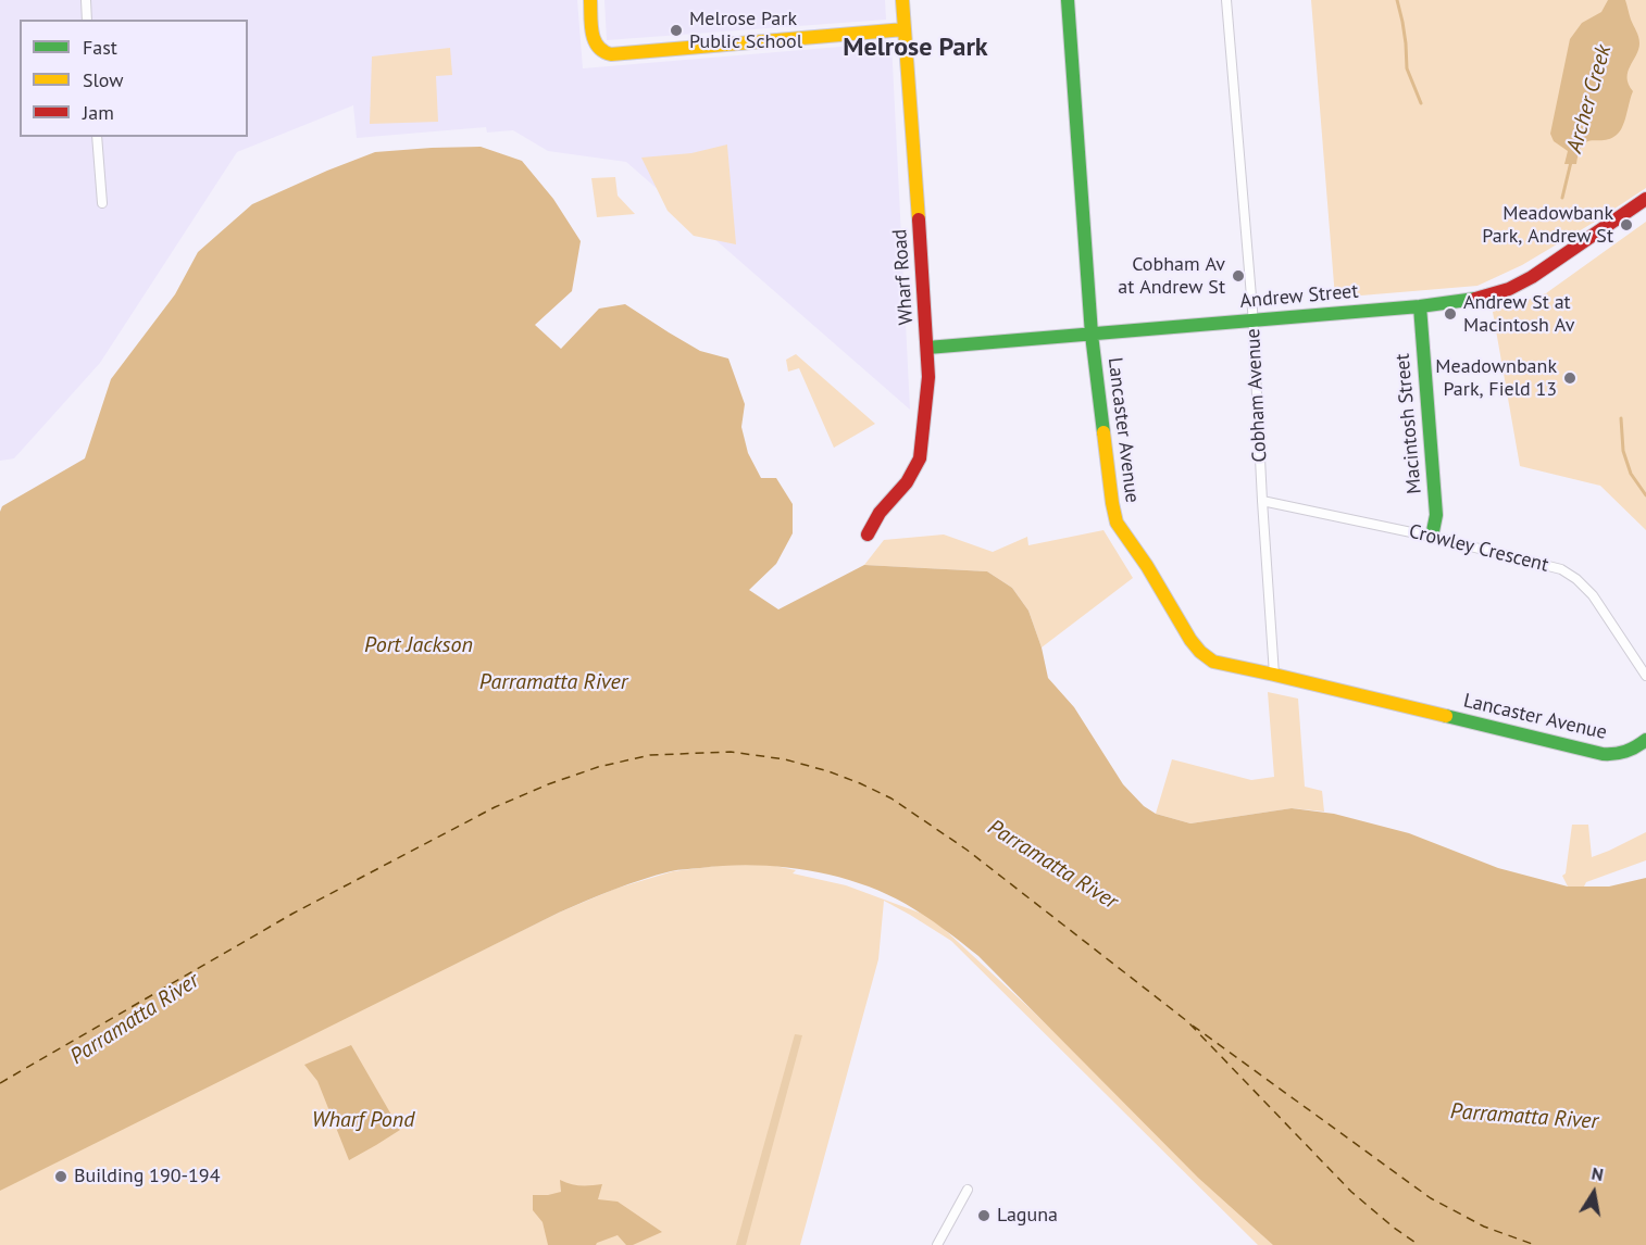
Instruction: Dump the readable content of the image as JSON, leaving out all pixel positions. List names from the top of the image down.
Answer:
{
  "streets": {
    "street": [
      "Wharf Road",
      "Andrew Street",
      "Cobham Avenue",
      "Macintosh Street",
      "Lancaster Avenue",
      "Crowley Crescent"
    ]
  },
  "crossings": [
    ["Wharf Road", "Andrew Street"],
    ["Andrew Street", "Cobham Avenue"],
    ["Andrew Street", "Macintosh Street"],
    ["Andrew Street", "Lancaster Avenue"],
    ["Cobham Avenue", "Lancaster Avenue"],
    ["Cobham Avenue", "Crowley Crescent"],
    ["Macintosh Street", "Crowley Crescent"]
  ],
  "districts": ["Melrose Park"],
  "water": [
    "Archer Creek",
    "Port Jackson",
    "Parramatta River",
    "Wharf Pond"
  ],
  "places": [
    "Melrose Park Public School",
    "Meadowbank Park, Andrew St",
    "Cobham Av at Andrew St",
    "Andrew St at Macintosh Av",
    "Meadownbank Park, Field 13",
    "Building 190-194",
    "Laguna"
  ],
  "legend": ["Fast", "Slow", "Jam"],
  "north": "top"
}
